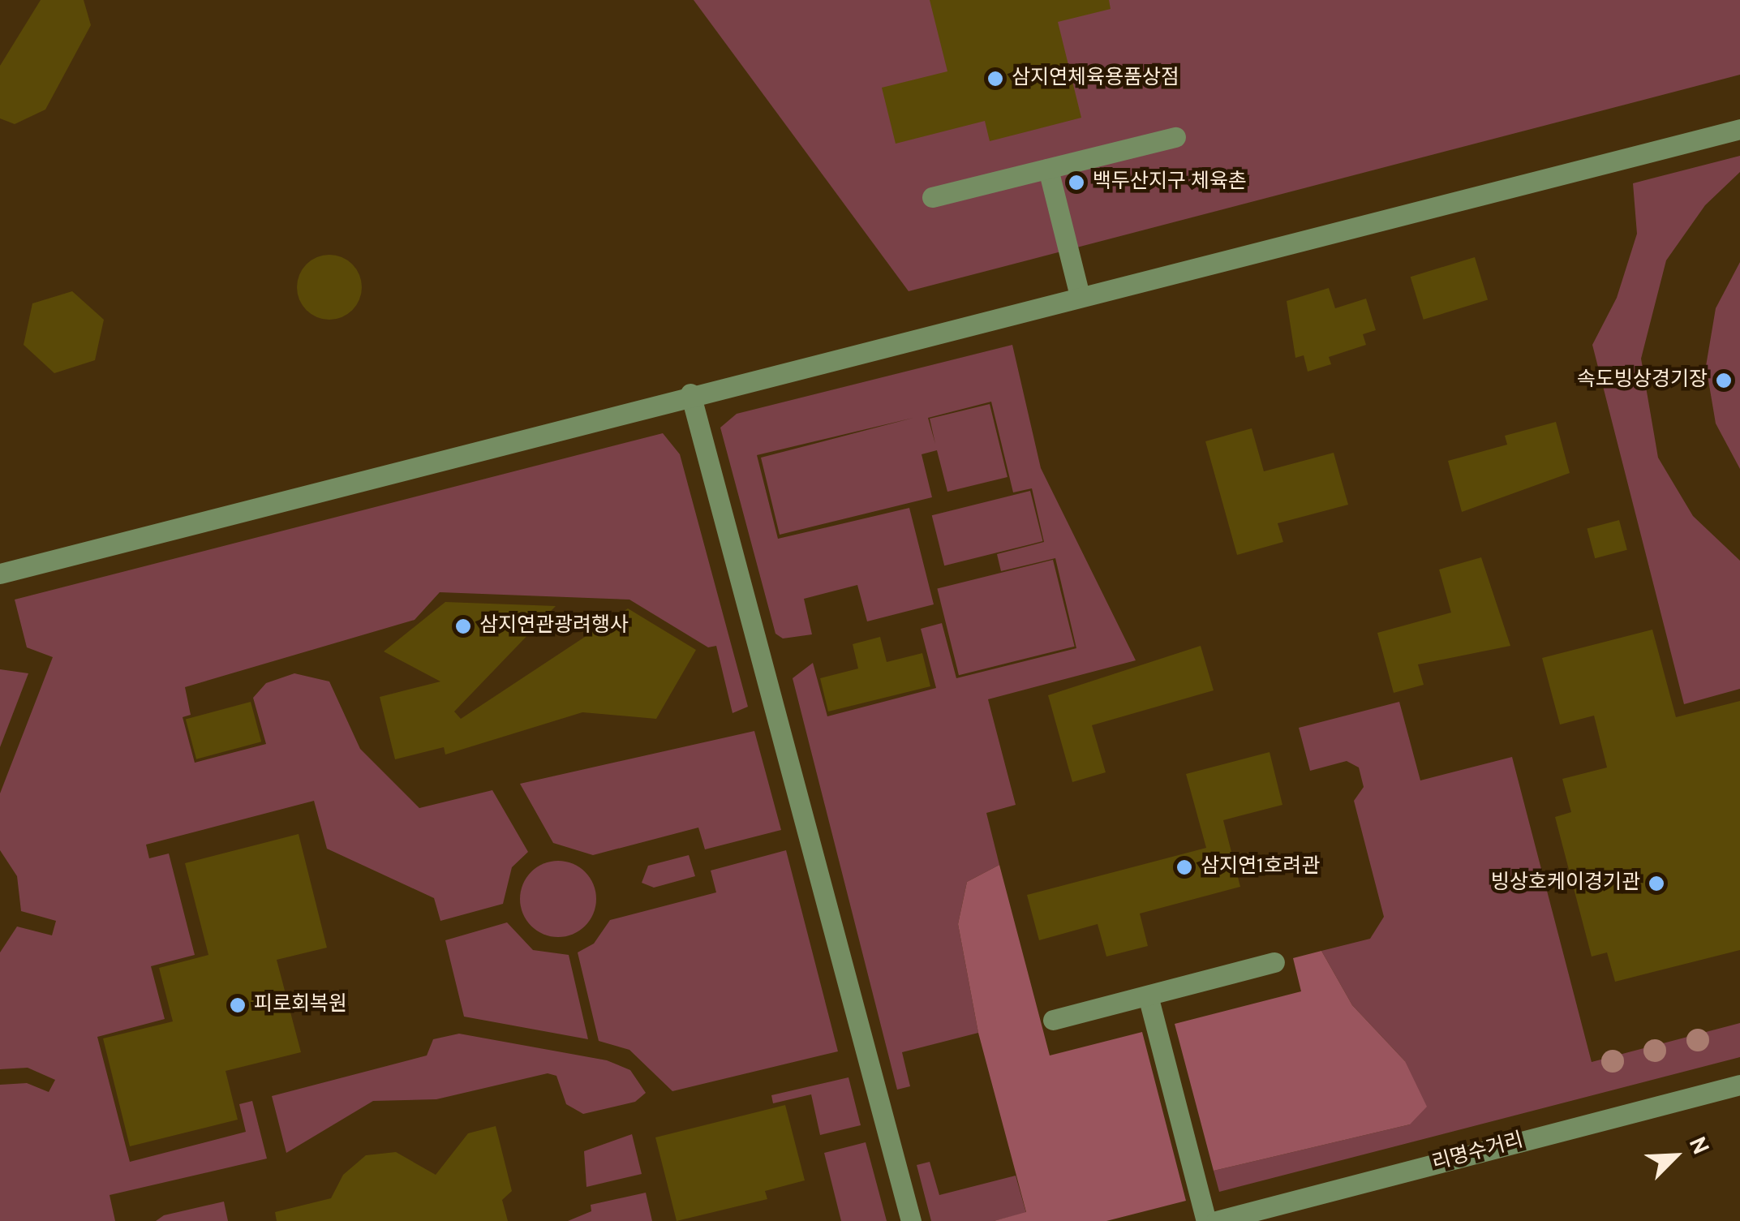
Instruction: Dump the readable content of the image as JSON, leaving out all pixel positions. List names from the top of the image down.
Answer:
{
  "streets": {
    "street": ["리명수거리"]
  },
  "places": [
    "삼지연체육용품상점",
    "백두산지구 체육촌",
    "속도빙상경기장",
    "삼지연관광려행사",
    "삼지연1호려관",
    "빙상호케이경기관",
    "피로회복원"
  ],
  "north": "top right"
}
